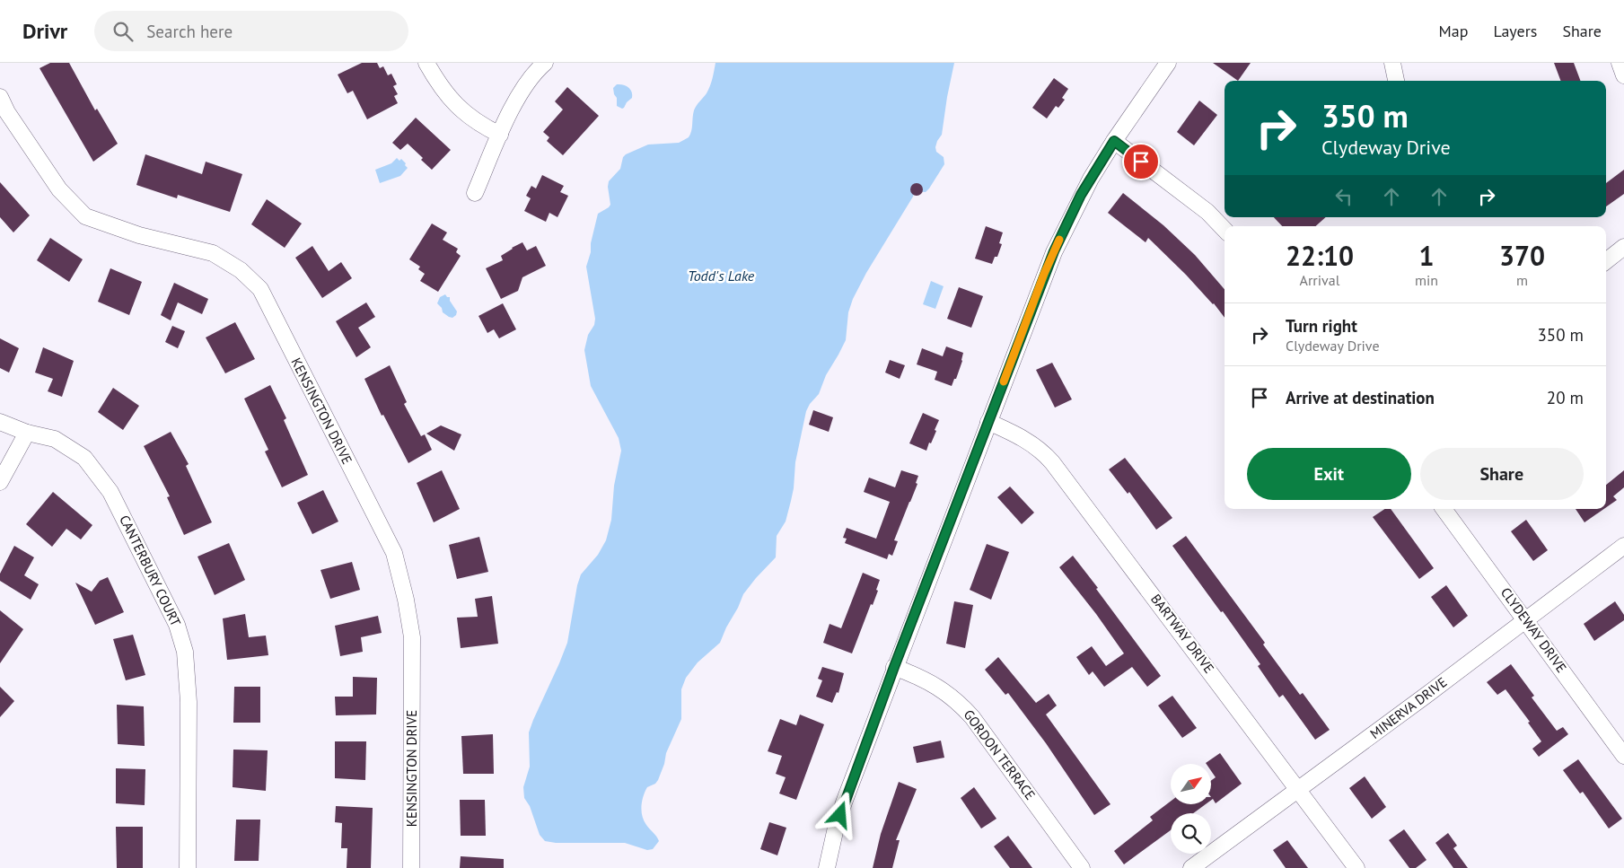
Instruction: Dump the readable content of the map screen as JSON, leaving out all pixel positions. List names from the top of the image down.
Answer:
{
  "streets": {
    "street": [
      "KENSINGTON DRIVE",
      "CANTERBURY COURT",
      "CLYDEWAY DRIVE",
      "BARTWAY DRIVE",
      "MINERVA DRIVE",
      "GORDON TERRACE"
    ]
  },
  "crossings": [
    ["CLYDEWAY DRIVE", "MINERVA DRIVE"],
    ["BARTWAY DRIVE", "MINERVA DRIVE"]
  ],
  "water": ["Todd's Lake"],
  "north": "top right",
  "page": {
    "header": "Drivr",
    "search": "Search here",
    "nav": ["Map", "Layers", "Share"],
    "turn": ["350 m", "Clydeway Drive"],
    "eta": [
      "22:10",
      "Arrival",
      "1",
      "min",
      "370",
      "m"
    ],
    "list": [
      {
        "name": "Turn right",
        "note": "Clydeway Drive",
        "value": "350 m"
      },
      {
        "name": "Arrive at destination",
        "value": "20 m"
      }
    ],
    "buttons": ["Exit", "Share"]
  }
}
